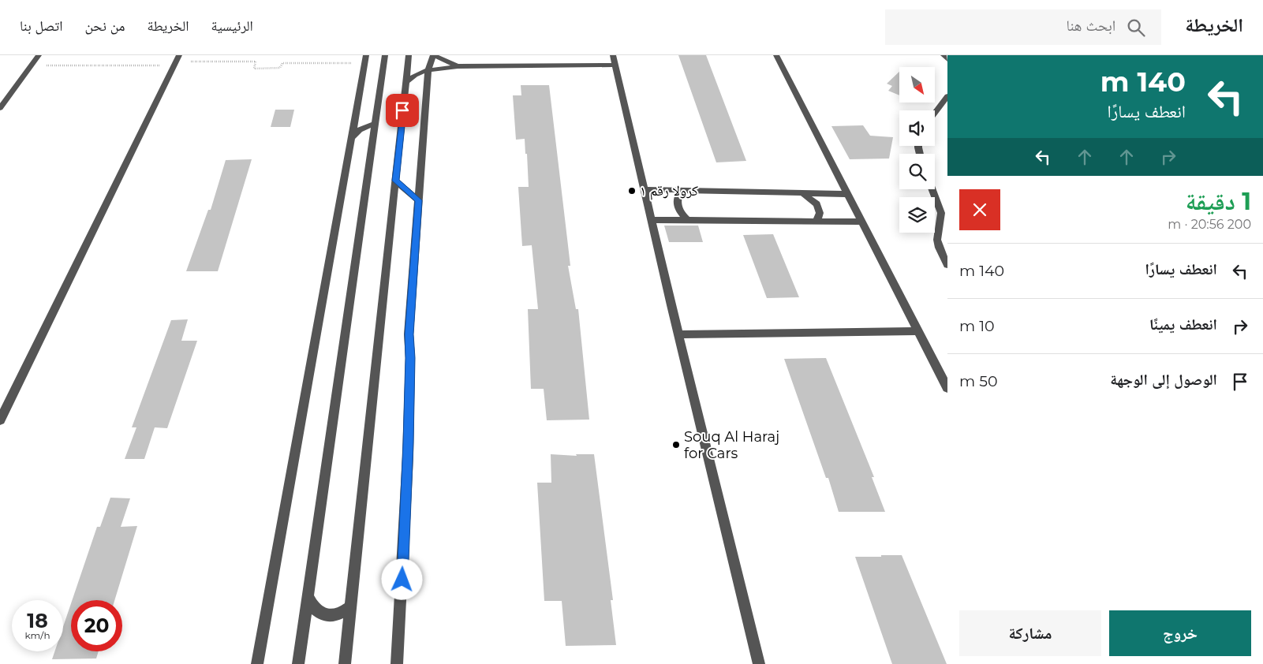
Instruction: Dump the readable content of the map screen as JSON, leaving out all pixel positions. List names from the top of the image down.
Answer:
{
  "places": ["كرولا رقم ١", "Souq Al Haraj for Cars"],
  "north": "bottom right",
  "page": {
    "header": "الخريطة",
    "search": "ابحث هنا",
    "nav": [
      "الرئيسية",
      "الخريطة",
      "من نحن",
      "اتصل بنا"
    ],
    "turn": ["140 m", "انعطف يسارًا"],
    "heading": ["1 دقيقة", "200 m · 20:56"],
    "list": [
      {
        "name": "انعطف يسارًا",
        "value": "140 m"
      },
      {
        "name": "انعطف يمينًا",
        "value": "10 m"
      },
      {
        "name": "الوصول إلى الوجهة",
        "value": "50 m"
      }
    ],
    "speed": "18 km/h",
    "limit": "20",
    "buttons": ["خروج", "مشاركة"]
  }
}
